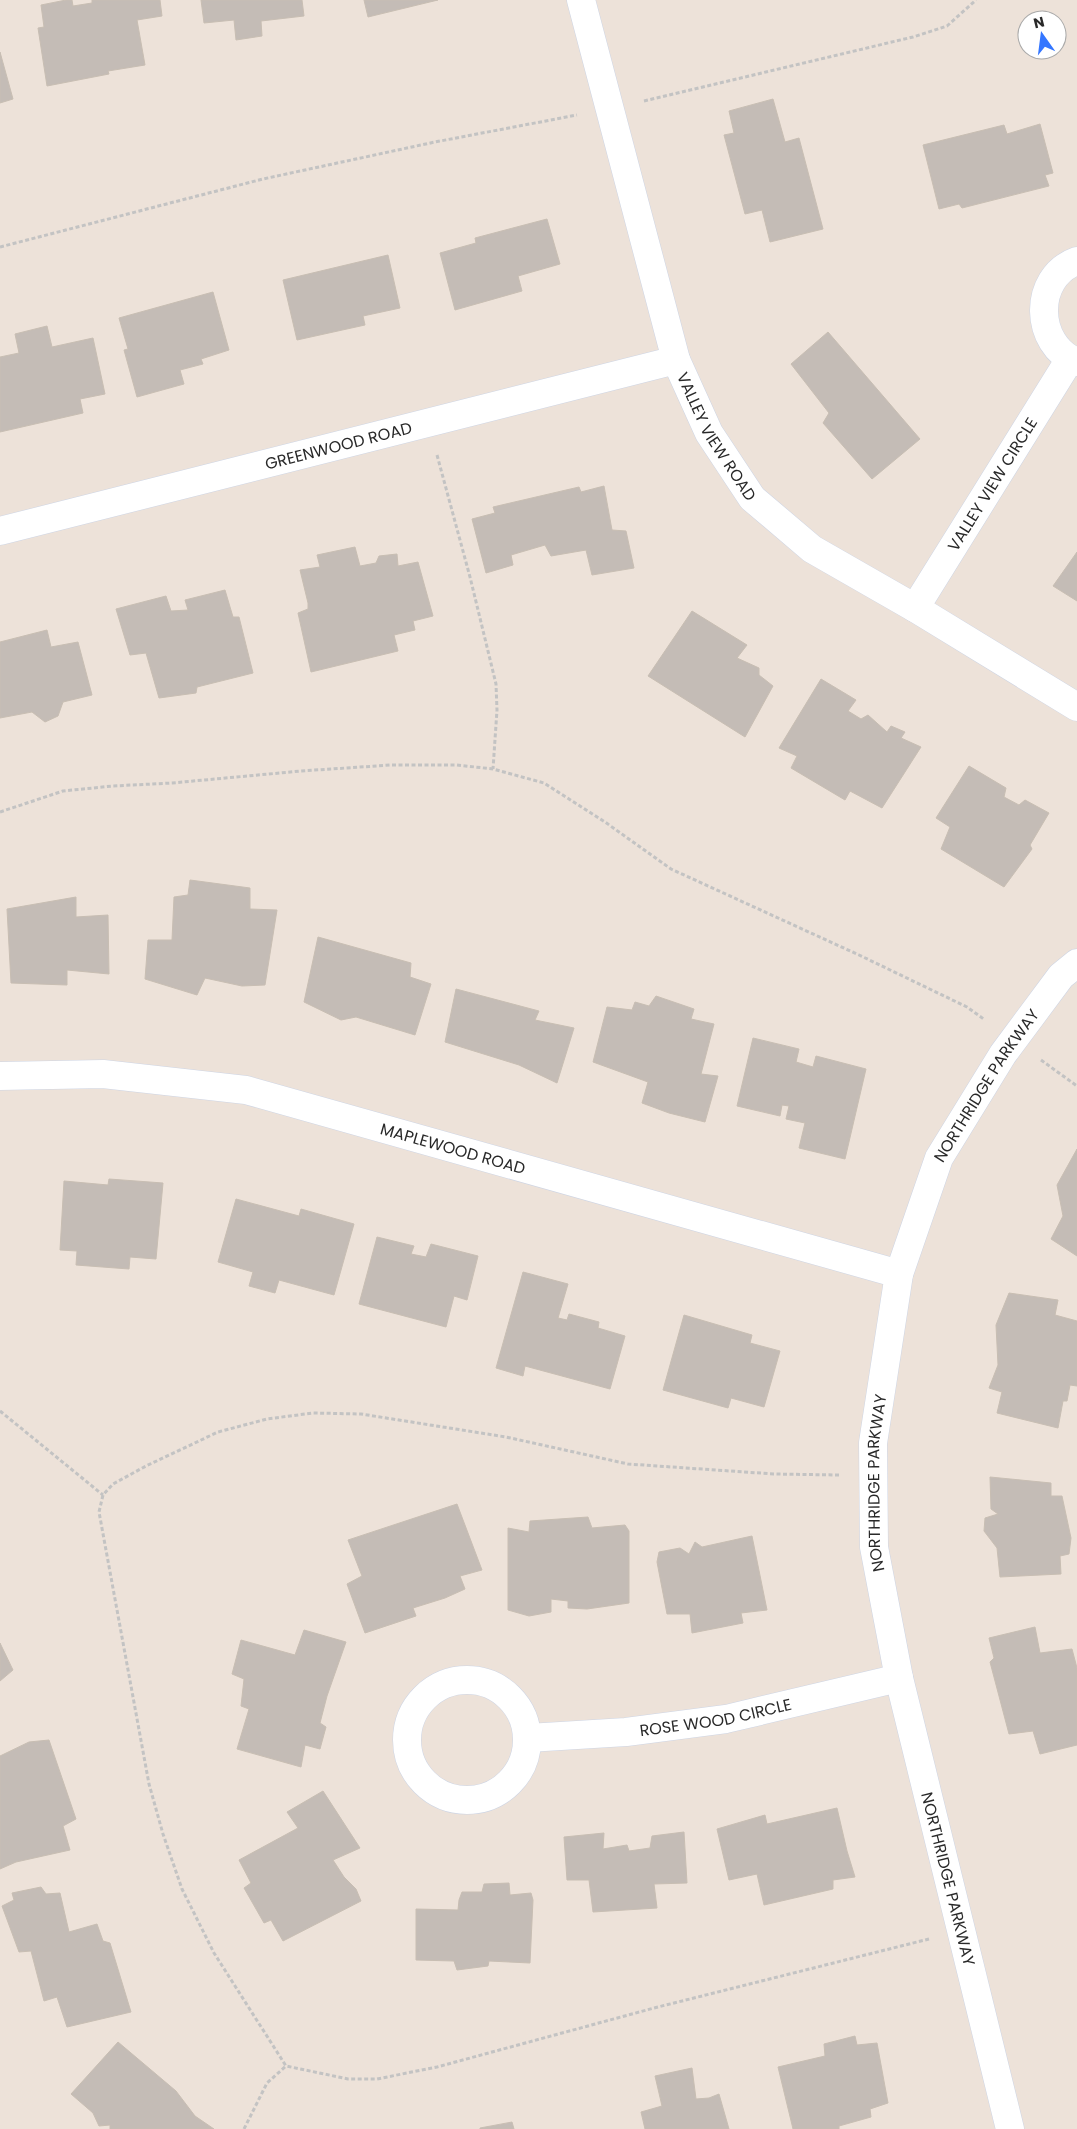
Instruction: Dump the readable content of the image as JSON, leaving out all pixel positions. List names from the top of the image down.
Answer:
{
  "streets": {
    "street": [
      "VALLEY VIEW ROAD",
      "GREENWOOD ROAD",
      "VALLEY VIEW CIRCLE",
      "NORTHRIDGE PARKWAY",
      "MAPLEWOOD ROAD",
      "ROSE WOOD CIRCLE"
    ]
  },
  "crossings": [
    ["VALLEY VIEW ROAD", "GREENWOOD ROAD"],
    ["VALLEY VIEW ROAD", "VALLEY VIEW CIRCLE"],
    ["NORTHRIDGE PARKWAY", "MAPLEWOOD ROAD"],
    ["NORTHRIDGE PARKWAY", "ROSE WOOD CIRCLE"]
  ],
  "north": "top"
}
